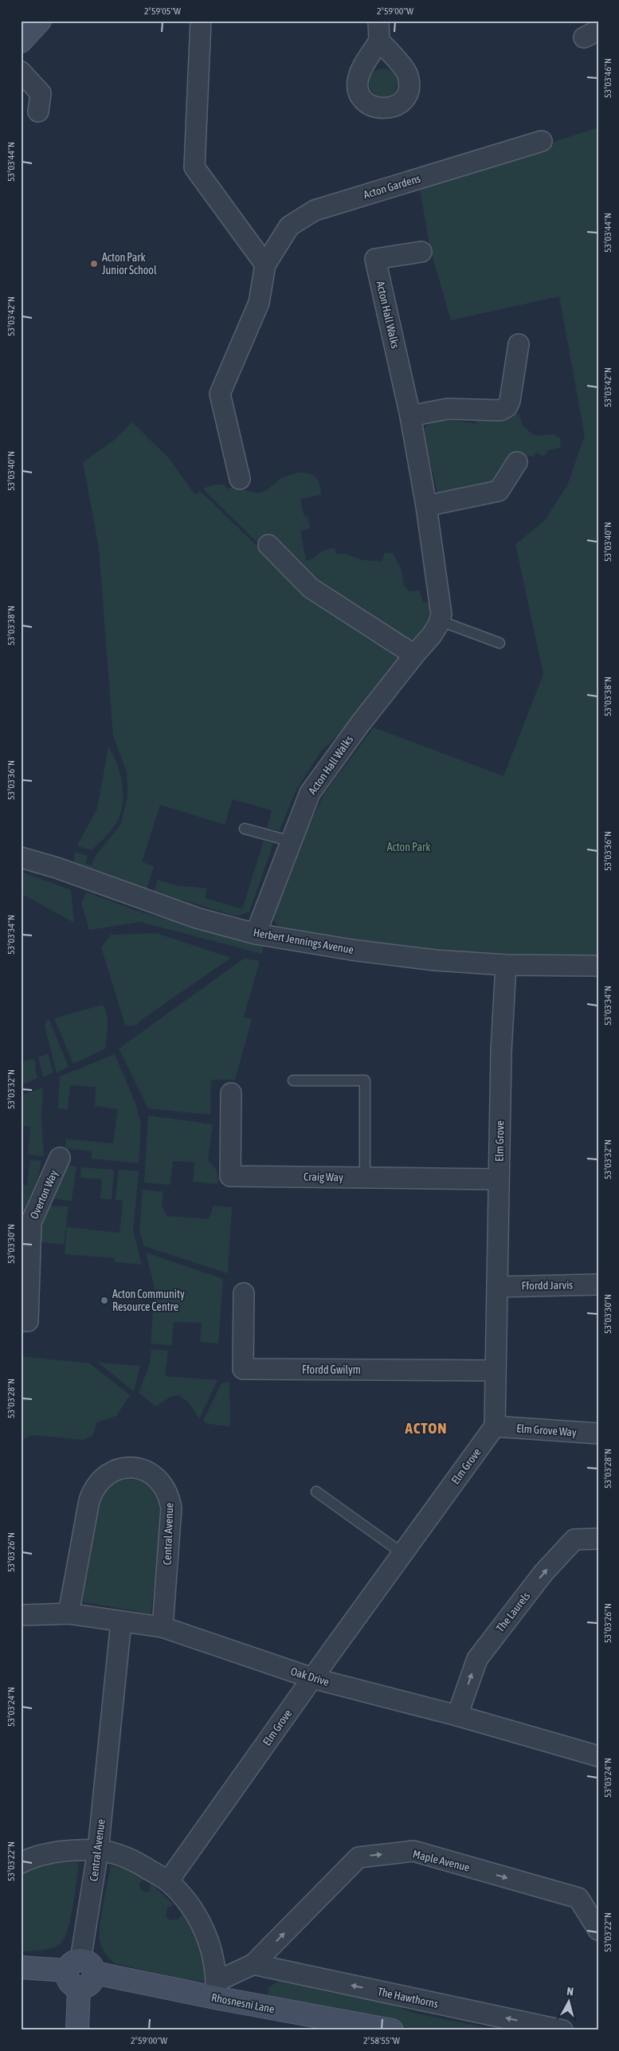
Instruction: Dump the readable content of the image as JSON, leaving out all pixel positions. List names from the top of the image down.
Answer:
{
  "streets": {
    "main road": ["Rhosnesni Lane"],
    "street": [
      "Acton Gardens",
      "Acton Hall Walks",
      "Herbert Jennings Avenue",
      "Elm Grove",
      "Craig Way",
      "Overton Way",
      "Ffordd Jarvis",
      "Ffordd Gwilym",
      "Elm Grove Way",
      "Central Avenue",
      "The Laurels",
      "Oak Drive",
      "Maple Avenue",
      "The Hawthorns"
    ]
  },
  "crossings": [
    ["Acton Hall Walks", "Herbert Jennings Avenue"],
    ["Herbert Jennings Avenue", "Elm Grove"],
    ["Elm Grove", "Craig Way"],
    ["Elm Grove", "Ffordd Jarvis"],
    ["Elm Grove", "Ffordd Gwilym"],
    ["Elm Grove", "Elm Grove Way"],
    ["Elm Grove", "Oak Drive"],
    ["Central Avenue", "Oak Drive"],
    ["Central Avenue", "Rhosnesni Lane"],
    ["The Laurels", "Oak Drive"],
    ["Maple Avenue", "The Hawthorns"],
    ["Maple Avenue", "Rhosnesni Lane"]
  ],
  "one_way": ["The Laurels", "Maple Avenue", "The Hawthorns"],
  "districts": ["ACTON"],
  "parks": ["Acton Park"],
  "places": ["Acton Park Junior School", "Acton Community Resource Centre"],
  "north": "top",
  "coordinates": [
    "2°59'05\"W",
    "2°59'00\"W",
    "53°03'46\"N",
    "53°03'44\"N",
    "53°03'42\"N",
    "53°03'40\"N",
    "53°03'38\"N",
    "53°03'36\"N",
    "53°03'34\"N",
    "53°03'32\"N",
    "53°03'30\"N",
    "53°03'28\"N",
    "53°03'26\"N",
    "53°03'24\"N",
    "53°03'22\"N",
    "2°58'55\"W"
  ]
}
